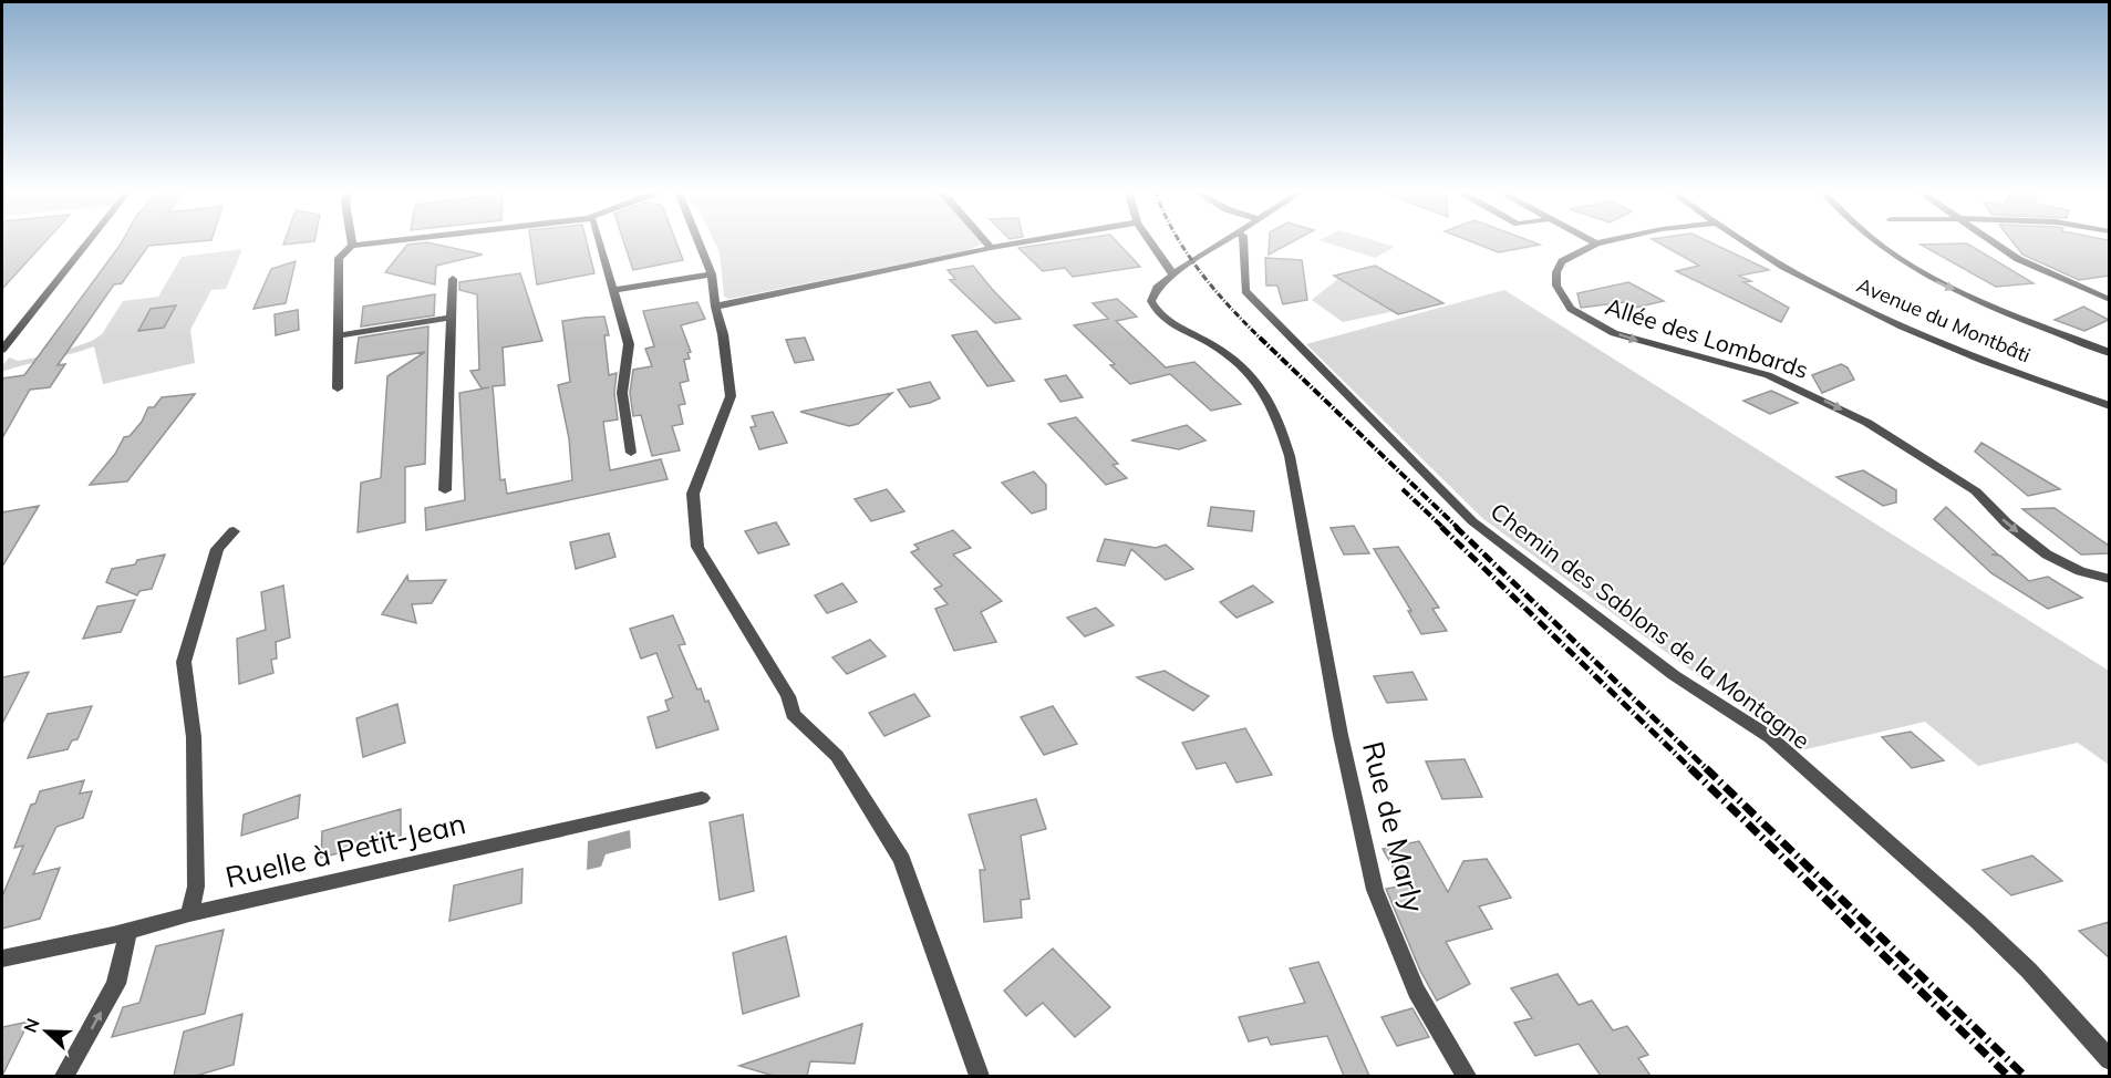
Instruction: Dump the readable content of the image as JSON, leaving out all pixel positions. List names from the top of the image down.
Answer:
{
  "streets": {
    "street": [
      "Avenue du Montbâti",
      "Allée des Lombards",
      "Chemin des Sablons de la Montagne",
      "Rue de Marly",
      "Ruelle à Petit-Jean"
    ]
  },
  "one_way": ["Allée des Lombards"],
  "north": "left"
}
